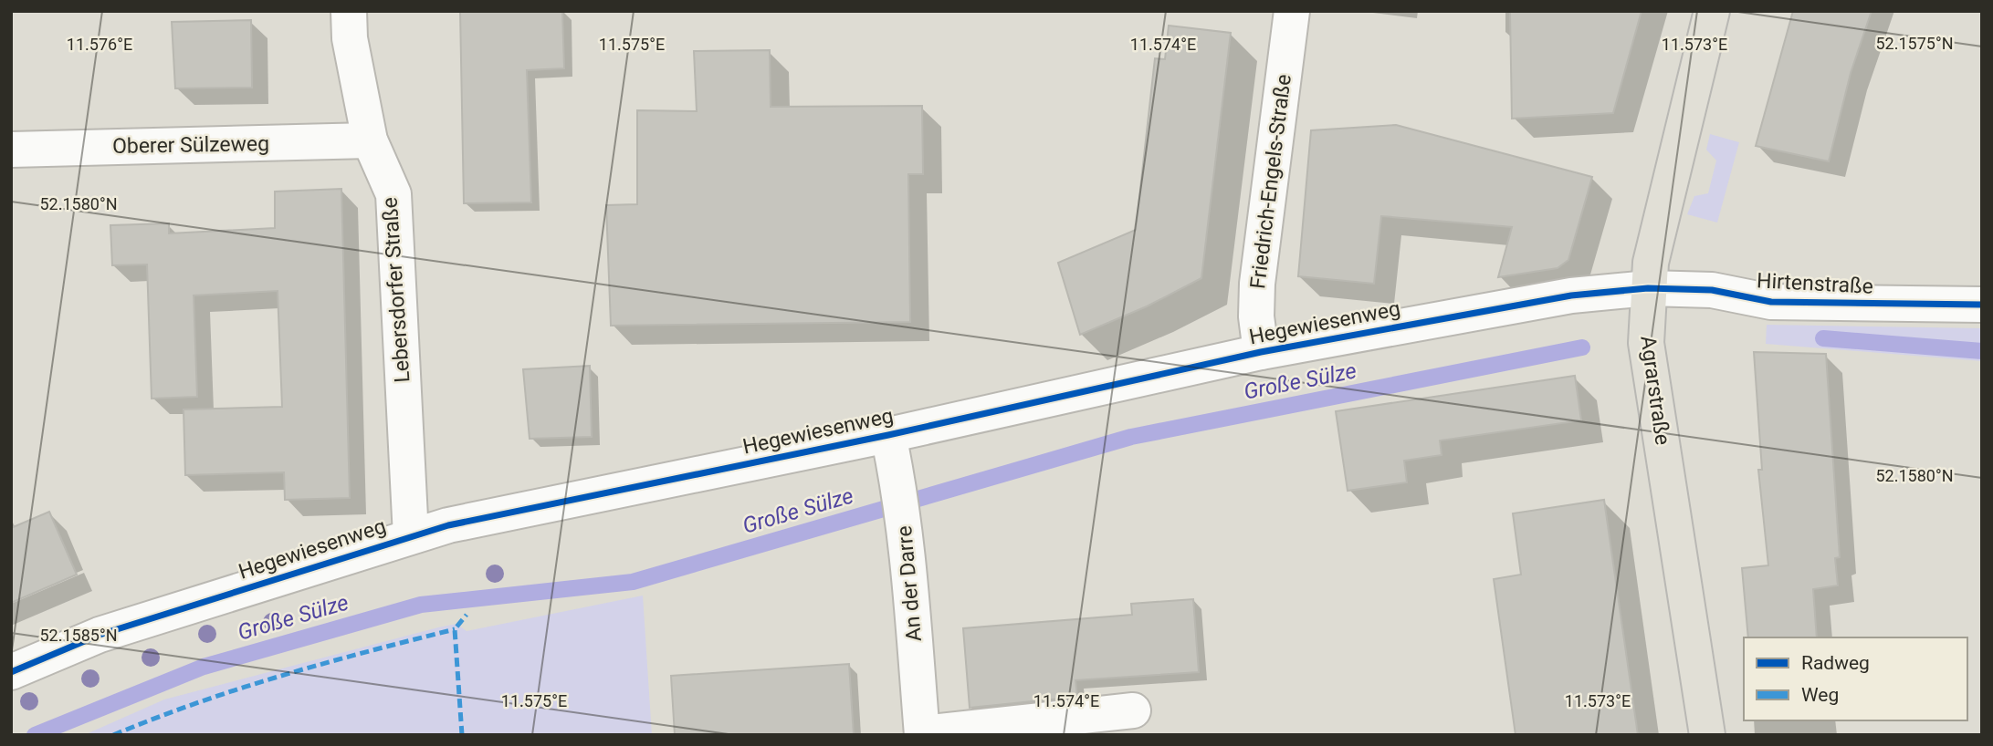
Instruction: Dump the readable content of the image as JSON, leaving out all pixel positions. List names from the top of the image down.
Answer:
{
  "streets": {
    "main road": ["Agrarstraße"],
    "street": [
      "Oberer Sülzeweg",
      "Friedrich-Engels-Straße",
      "Hirtenstraße",
      "Lebersdorfer Straße",
      "Hegewiesenweg",
      "An der Darre"
    ]
  },
  "crossings": [
    ["Oberer Sülzeweg", "Lebersdorfer Straße"],
    ["Friedrich-Engels-Straße", "Hegewiesenweg"],
    ["Hirtenstraße", "Hegewiesenweg"],
    ["Hirtenstraße", "Agrarstraße"],
    ["Lebersdorfer Straße", "Hegewiesenweg"],
    ["Hegewiesenweg", "Agrarstraße"],
    ["Hegewiesenweg", "An der Darre"]
  ],
  "water": ["Große Sülze"],
  "legend": ["Radweg", "Weg"],
  "coordinates": [
    "52.1575°N",
    "11.576°E",
    "11.575°E",
    "11.574°E",
    "11.573°E",
    "52.1580°N",
    "52.1585°N"
  ]
}
